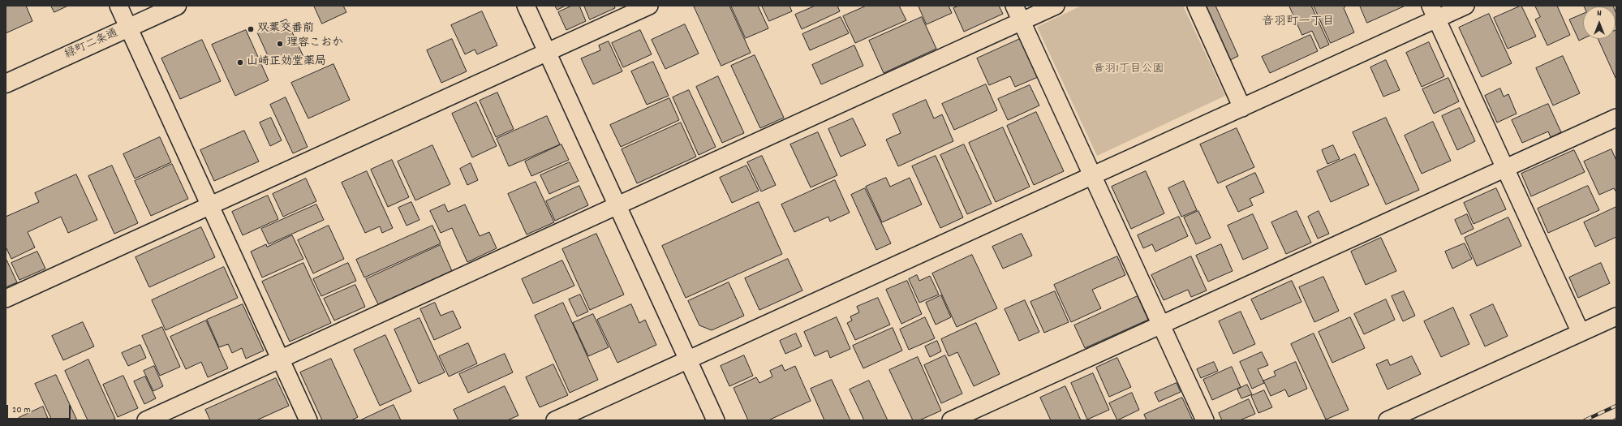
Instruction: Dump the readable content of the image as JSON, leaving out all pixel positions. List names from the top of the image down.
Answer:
{
  "streets": {
    "street": ["緑町二条通"]
  },
  "districts": ["音羽町一丁目"],
  "parks": ["音羽1丁目公園"],
  "places": ["双葉交番前", "理容こおか", "山崎正効堂薬局"],
  "scale_bar": "20 m",
  "north": "top"
}
